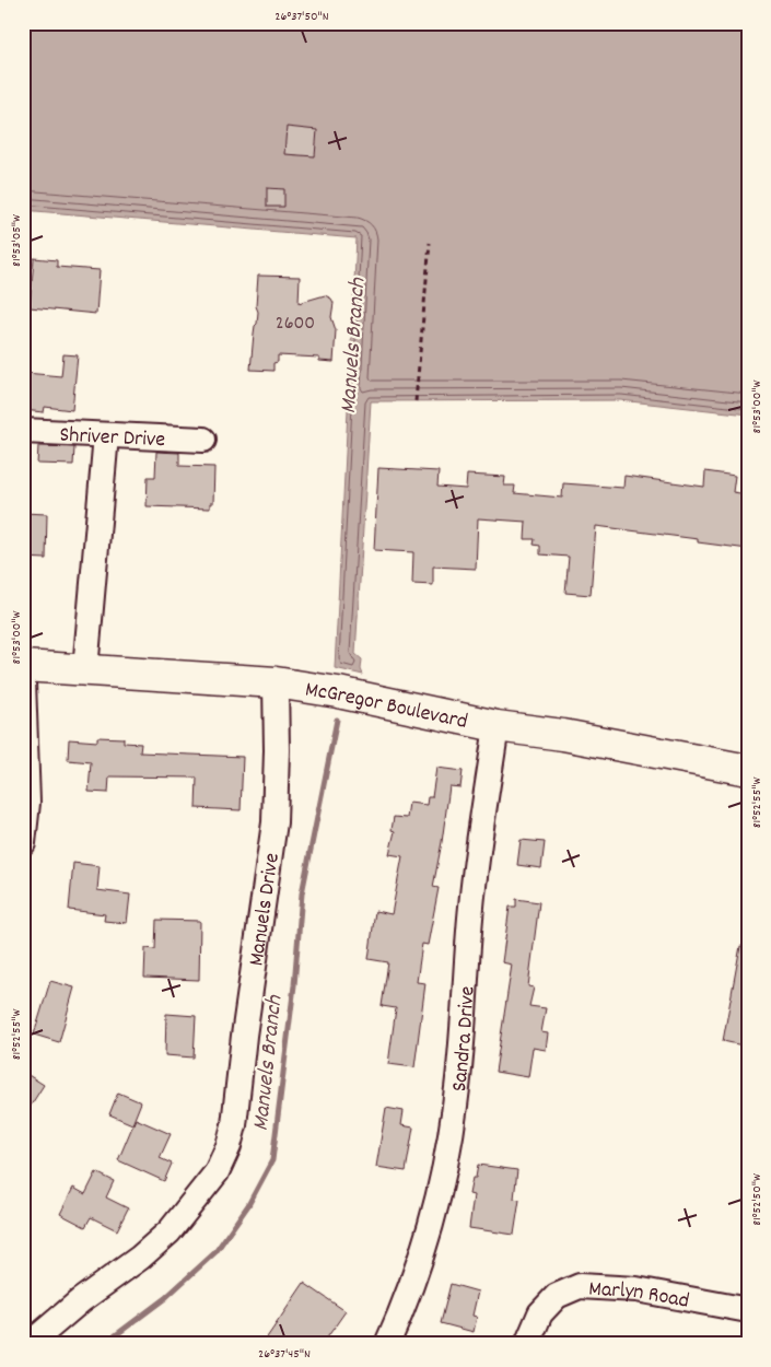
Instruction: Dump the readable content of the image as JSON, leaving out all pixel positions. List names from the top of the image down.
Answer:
{
  "streets": {
    "main road": ["McGregor Boulevard"],
    "street": [
      "Shriver Drive",
      "Manuels Drive",
      "Sandra Drive",
      "Marlyn Road"
    ]
  },
  "crossings": [
    ["McGregor Boulevard", "Manuels Drive"],
    ["McGregor Boulevard", "Sandra Drive"]
  ],
  "water": ["Manuels Branch"],
  "house_numbers": ["2600"],
  "coordinates": [
    "26°37'50\"N",
    "81°53'05\"W",
    "81°53'00\"W",
    "81°52'55\"W",
    "81°52'50\"W",
    "26°37'45\"N"
  ]
}
